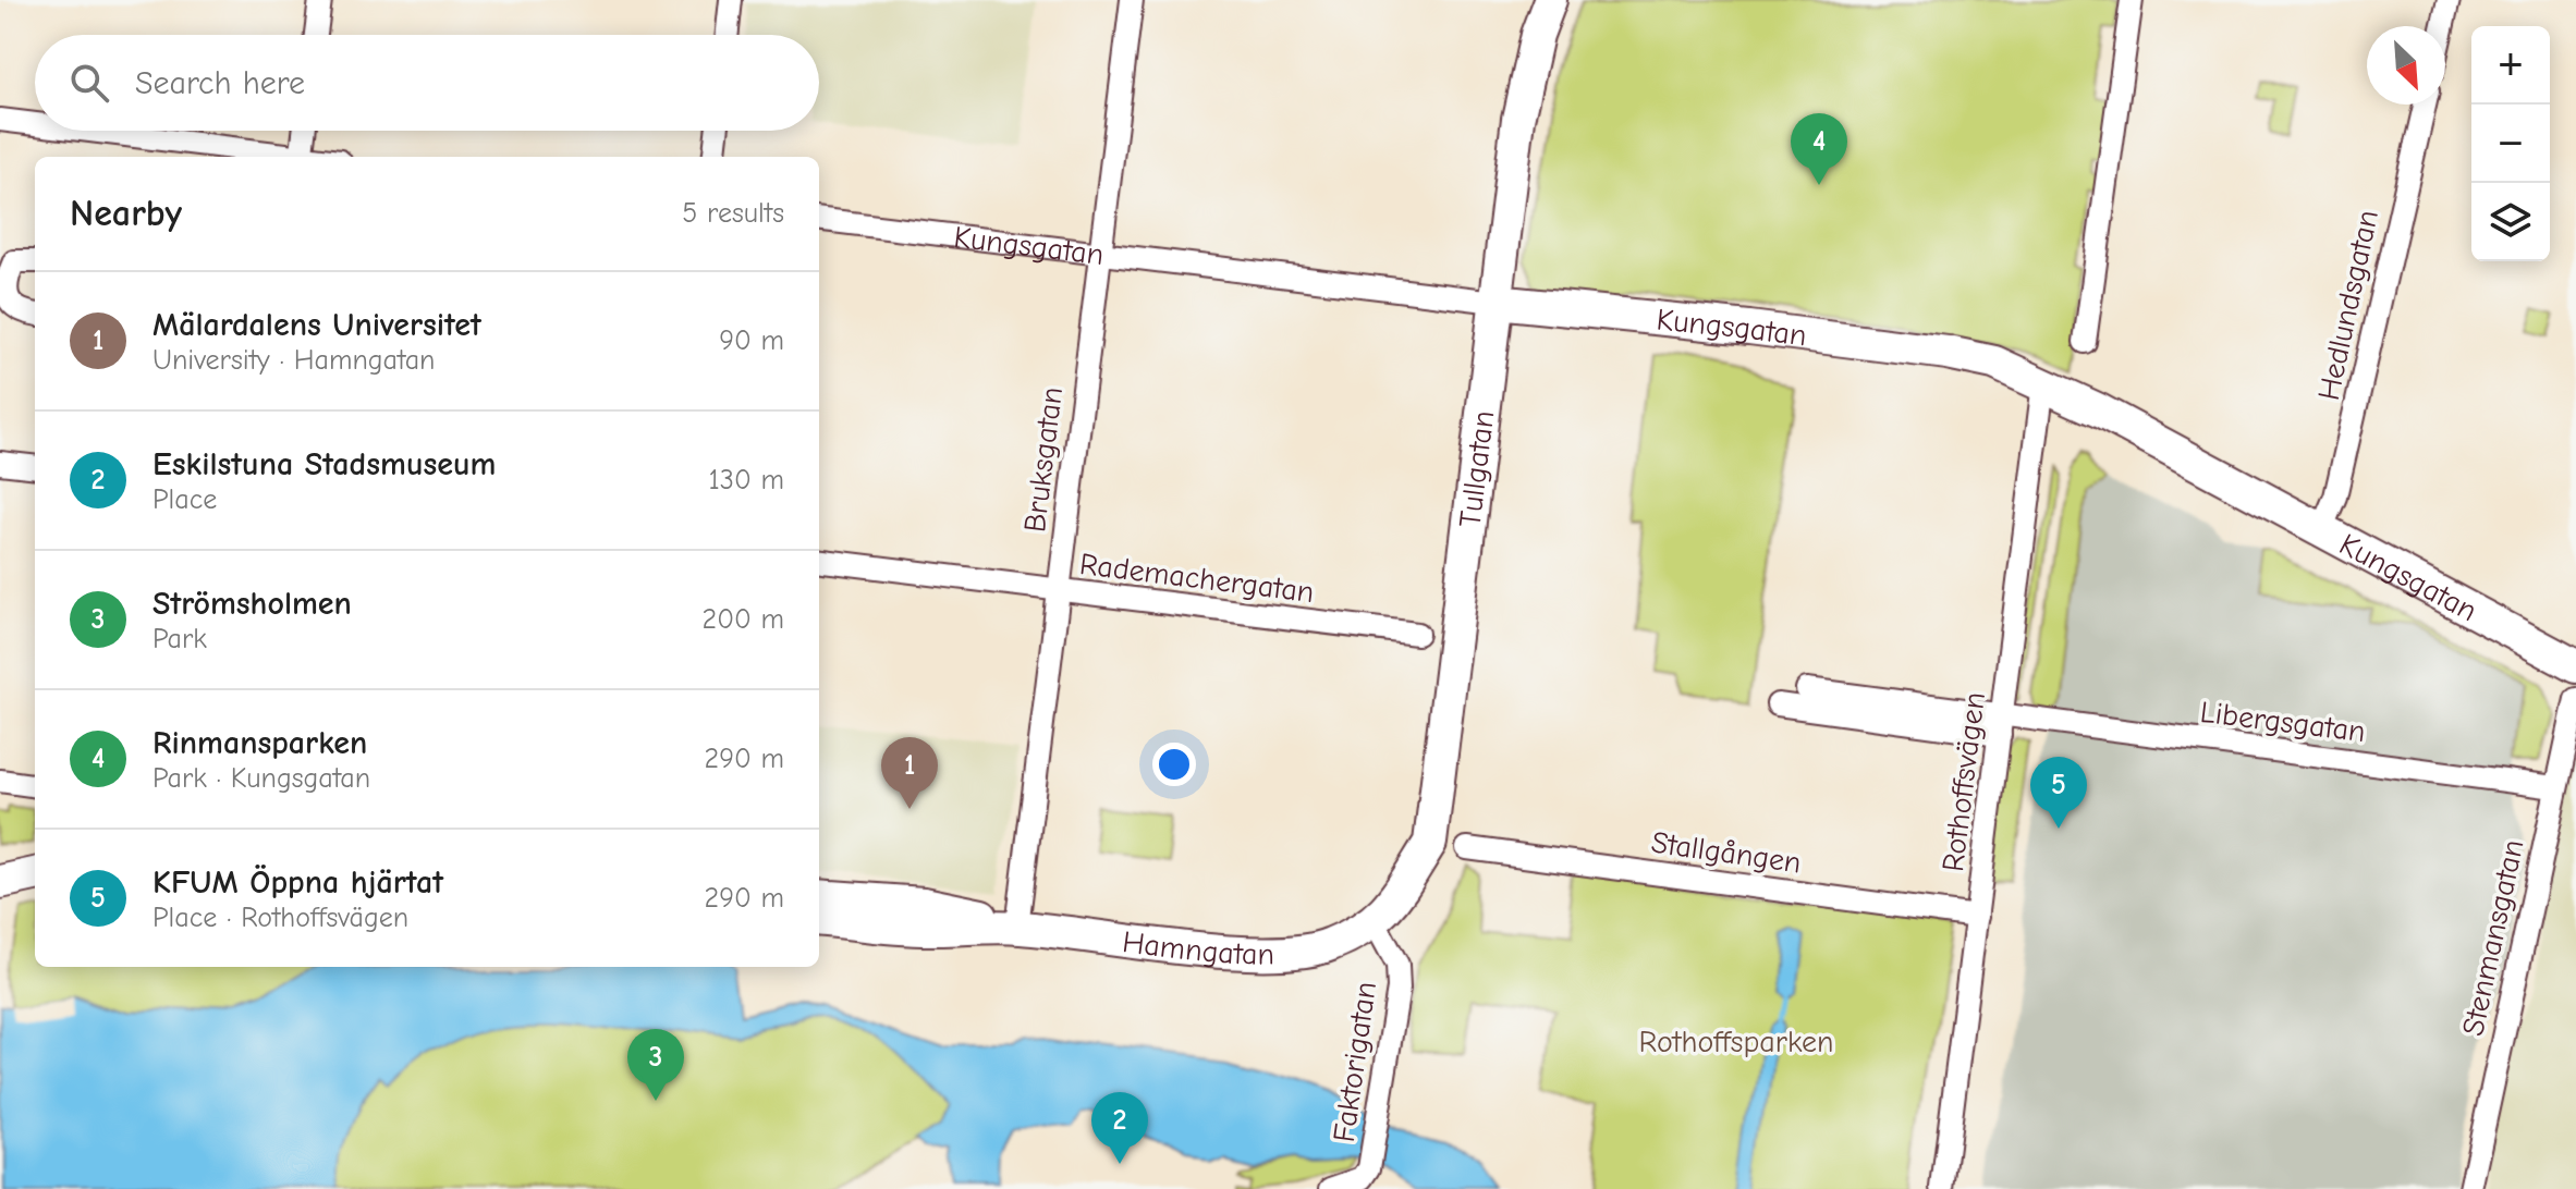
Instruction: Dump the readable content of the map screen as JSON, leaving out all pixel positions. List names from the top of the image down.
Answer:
{
  "streets": {
    "street": [
      "Kungsgatan",
      "Hedlundsgatan",
      "Bruksgatan",
      "Tullgatan",
      "Rademachergatan",
      "Libergsgatan",
      "Rothoffsvägen",
      "Stallgången",
      "Stenmansgatan",
      "Hamngatan",
      "Faktorigatan"
    ]
  },
  "crossings": [
    ["Kungsgatan", "Hedlundsgatan"],
    ["Kungsgatan", "Bruksgatan"],
    ["Kungsgatan", "Tullgatan"],
    ["Kungsgatan", "Rothoffsvägen"],
    ["Bruksgatan", "Rademachergatan"],
    ["Bruksgatan", "Hamngatan"],
    ["Tullgatan", "Hamngatan"],
    ["Tullgatan", "Faktorigatan"],
    ["Libergsgatan", "Rothoffsvägen"],
    ["Libergsgatan", "Stenmansgatan"],
    ["Rothoffsvägen", "Stallgången"],
    ["Hamngatan", "Faktorigatan"]
  ],
  "parks": ["Rothoffsparken"],
  "north": "bottom right",
  "page": {
    "map_buttons": ["+", "−"],
    "search": "Search here",
    "pins": [
      "4",
      "1",
      "5",
      "3",
      "2"
    ],
    "heading": ["Nearby", "5 results"],
    "list": [
      {
        "mark": "1",
        "name": "Mälardalens Universitet",
        "note": "University · Hamngatan",
        "value": "90 m"
      },
      {
        "mark": "2",
        "name": "Eskilstuna Stadsmuseum",
        "note": "Place",
        "value": "130 m"
      },
      {
        "mark": "3",
        "name": "Strömsholmen",
        "note": "Park",
        "value": "200 m"
      },
      {
        "mark": "4",
        "name": "Rinmansparken",
        "note": "Park · Kungsgatan",
        "value": "290 m"
      },
      {
        "mark": "5",
        "name": "KFUM Öppna hjärtat",
        "note": "Place · Rothoffsvägen",
        "value": "290 m"
      }
    ]
  }
}
